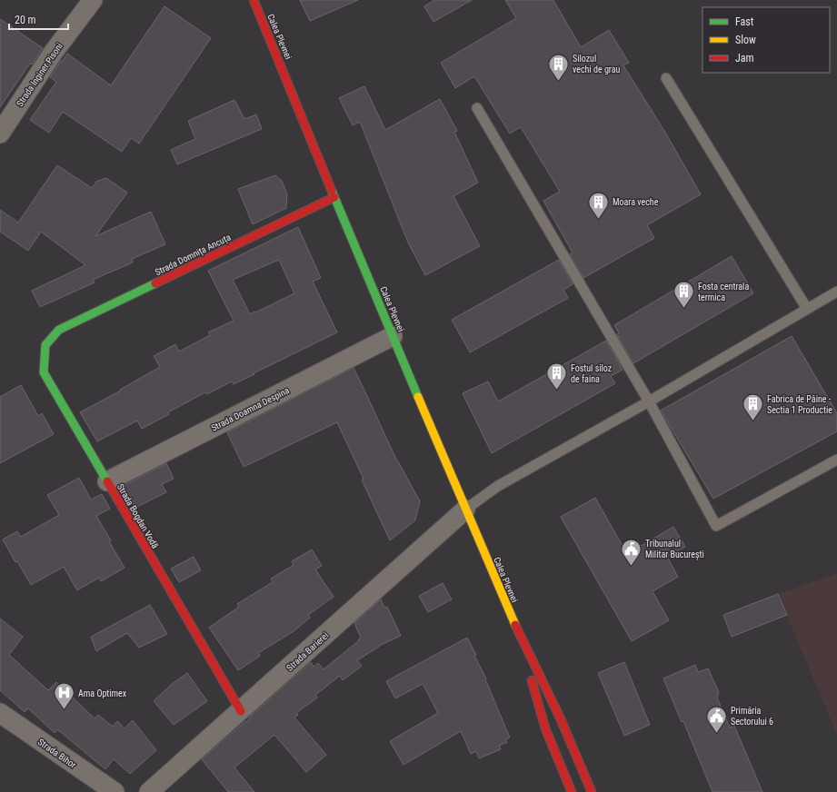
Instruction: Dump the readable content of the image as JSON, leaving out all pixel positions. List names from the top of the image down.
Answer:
{
  "streets": {
    "main road": ["Calea Plevnei", "Strada Domnița Ancuța", "Strada Bogdan Vodă"],
    "street": [
      "Strada Inginer Pisoni",
      "Strada Doamna Despina",
      "Strada Barierei",
      "Strada Bihor"
    ]
  },
  "crossings": [
    ["Calea Plevnei", "Strada Domnița Ancuța"],
    ["Calea Plevnei", "Strada Doamna Despina"],
    ["Calea Plevnei", "Strada Barierei"],
    ["Strada Domnița Ancuța", "Strada Bogdan Vodă"],
    ["Strada Doamna Despina", "Strada Bogdan Vodă"],
    ["Strada Bogdan Vodă", "Strada Barierei"]
  ],
  "places": {
    "building": [
      "Silozul vechi de grau",
      "Moara veche",
      "Fosta centrala termica",
      "Fostul siloz de faina",
      "Fabrica de Pâine - Sectia 1 Productie"
    ],
    "public building": ["Tribunalul Militar București", "Primăria Sectorului 6"],
    "hospital": ["Ama Optimex"]
  },
  "legend": ["Fast", "Slow", "Jam"],
  "scale_bar": "20 m"
}
